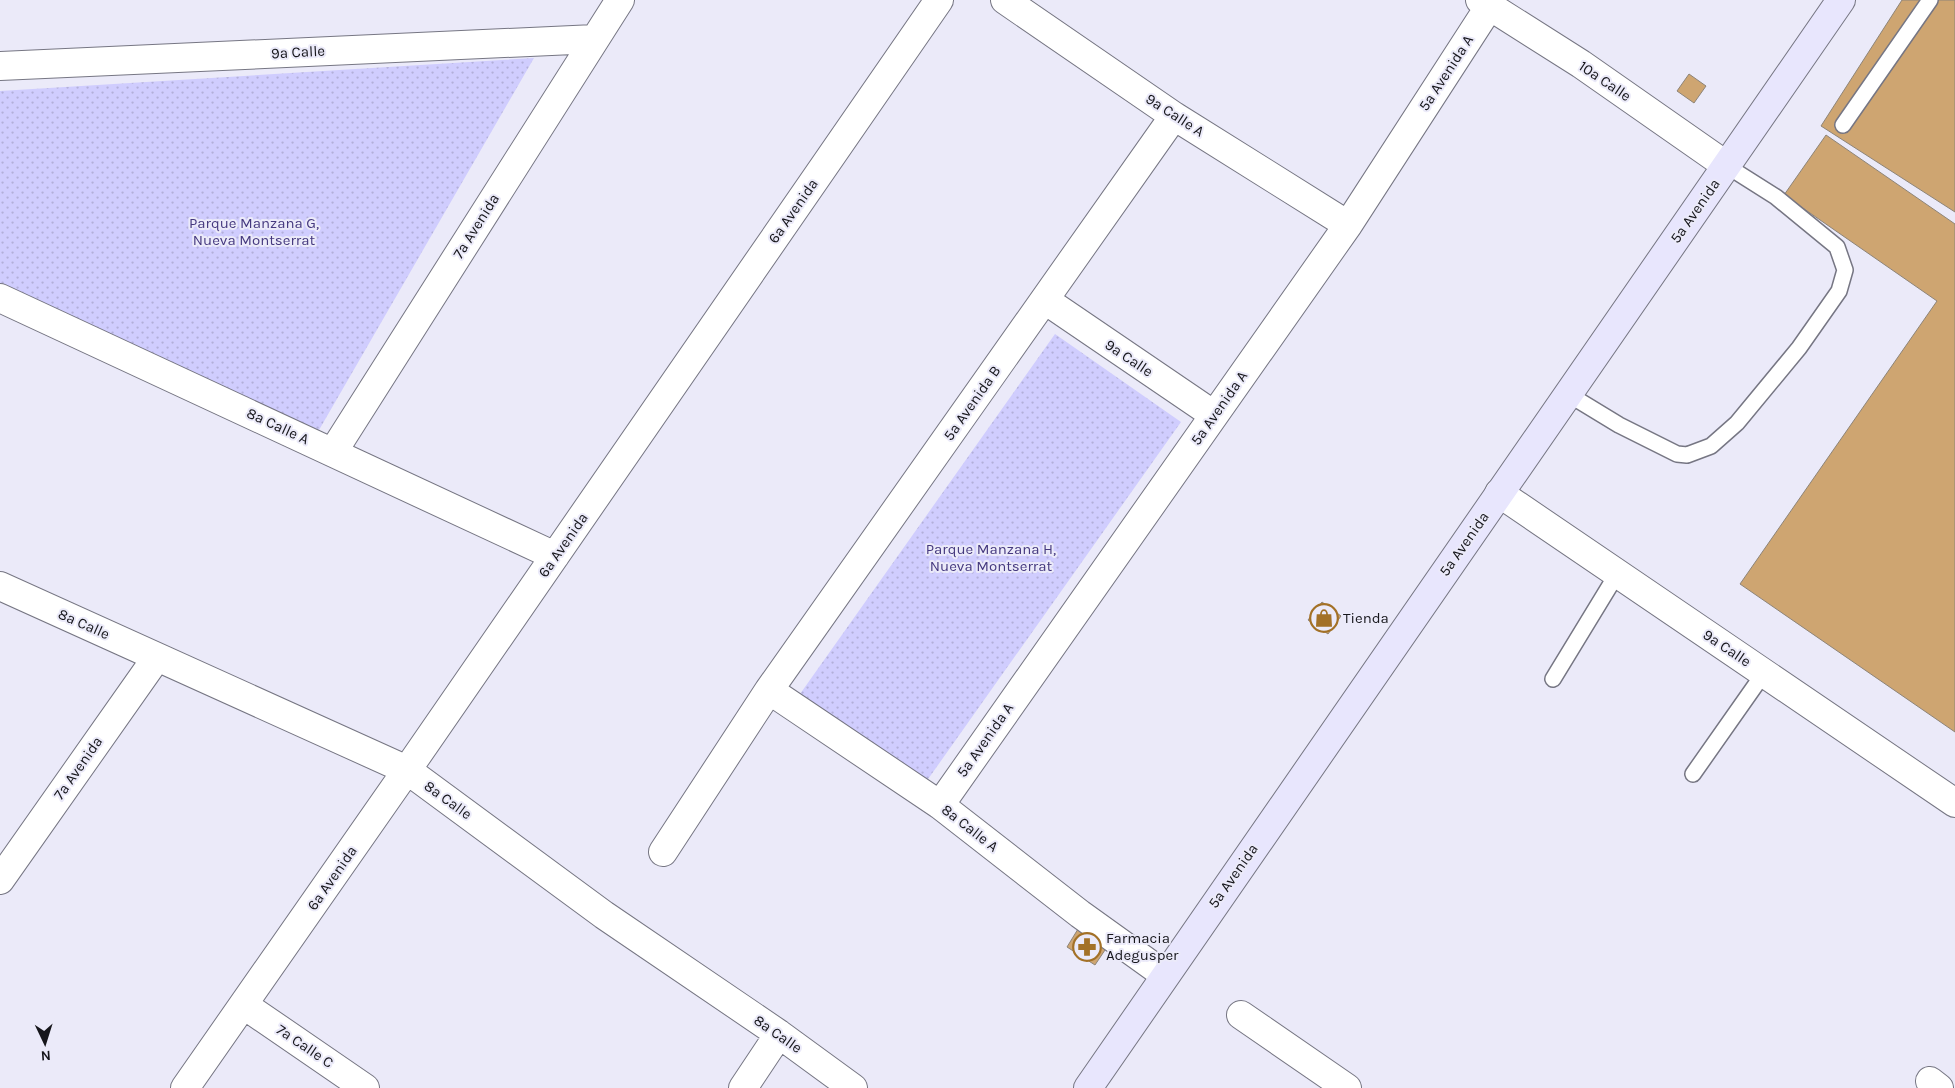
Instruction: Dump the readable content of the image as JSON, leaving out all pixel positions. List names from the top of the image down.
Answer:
{
  "streets": {
    "main road": ["5a Avenida"],
    "street": [
      "9a Calle",
      "5a Avenida A",
      "10a Calle",
      "9a Calle A",
      "6a Avenida",
      "7a Avenida",
      "5a Avenida B",
      "8a Calle A",
      "8a Calle",
      "7a Calle C"
    ]
  },
  "crossings": [
    ["9a Calle", "5a Avenida A"],
    ["9a Calle", "5a Avenida"],
    ["9a Calle", "7a Avenida"],
    ["9a Calle", "5a Avenida B"],
    ["5a Avenida A", "10a Calle"],
    ["5a Avenida A", "9a Calle A"],
    ["5a Avenida A", "8a Calle A"],
    ["10a Calle", "5a Avenida"],
    ["9a Calle A", "5a Avenida B"],
    ["6a Avenida", "8a Calle A"],
    ["6a Avenida", "8a Calle"],
    ["6a Avenida", "7a Calle C"],
    ["5a Avenida", "8a Calle A"],
    ["7a Avenida", "8a Calle A"],
    ["7a Avenida", "8a Calle"],
    ["5a Avenida B", "8a Calle A"]
  ],
  "parks": ["Parque Manzana G, Nueva Montserrat", "Parque Manzana H, Nueva Montserrat"],
  "places": {
    "shop": ["Tienda"],
    "pharmacy": ["Farmacia Adegusper"]
  },
  "north": "bottom"
}
